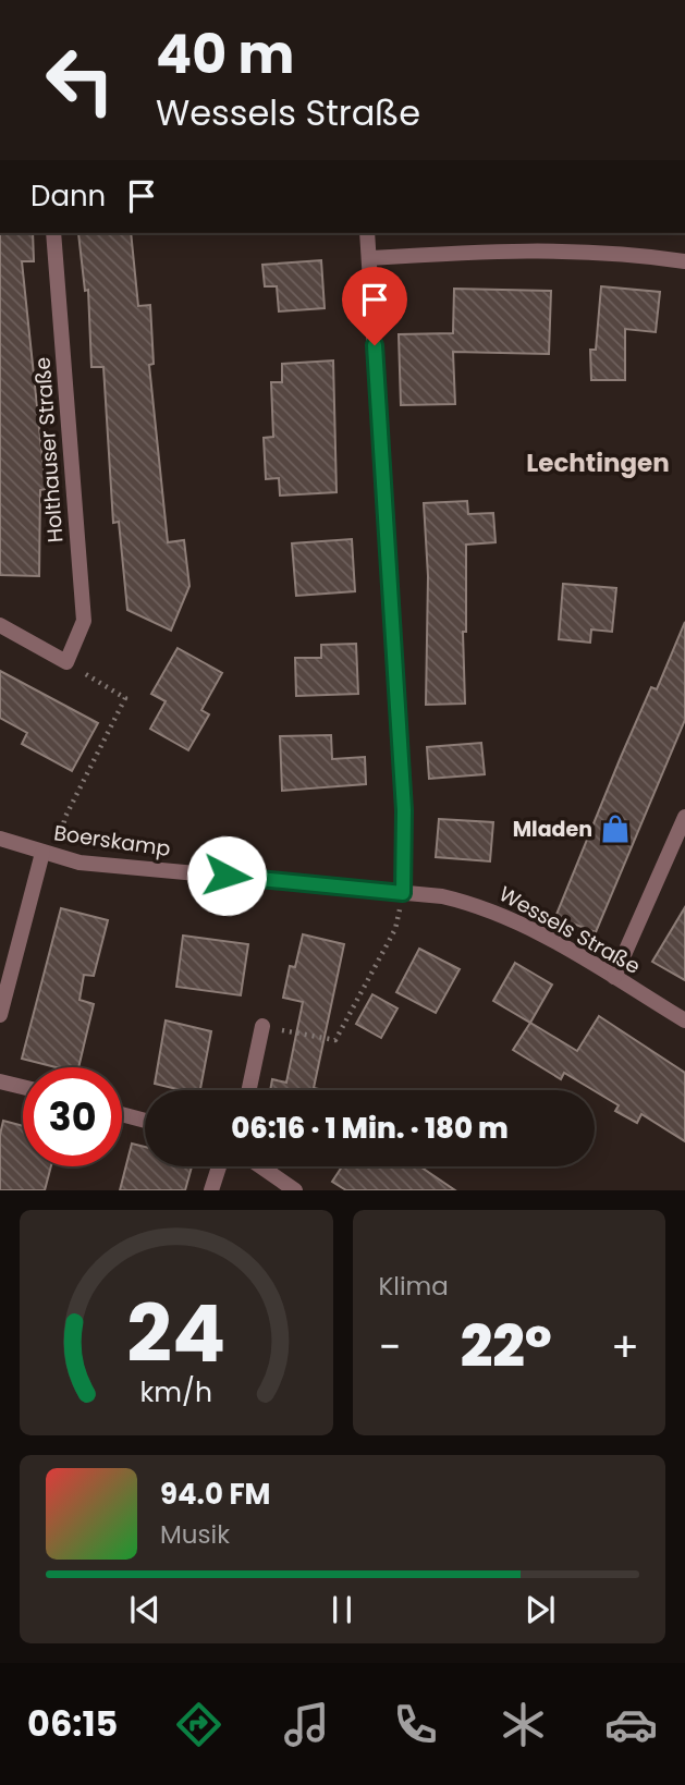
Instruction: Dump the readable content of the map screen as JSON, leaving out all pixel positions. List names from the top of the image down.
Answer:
{
  "streets": {
    "street": ["Holthauser Straße", "Boerskamp", "Wessels Straße"]
  },
  "crossings": [
    ["Boerskamp", "Wessels Straße"]
  ],
  "districts": ["Lechtingen"],
  "places": {
    "shop": ["Mladen"]
  },
  "page": {
    "turn": ["40 m", "Wessels Straße"],
    "then": "Dann",
    "limit": "30",
    "trip": "06:16 · 1 Min. · 180 m",
    "tile": "Klima",
    "heat": ["−", "22°", "+"],
    "song": ["94.0 FM", "Musik"],
    "tabs": "06:15",
    "gauge": ["24", "km/h"]
  }
}
